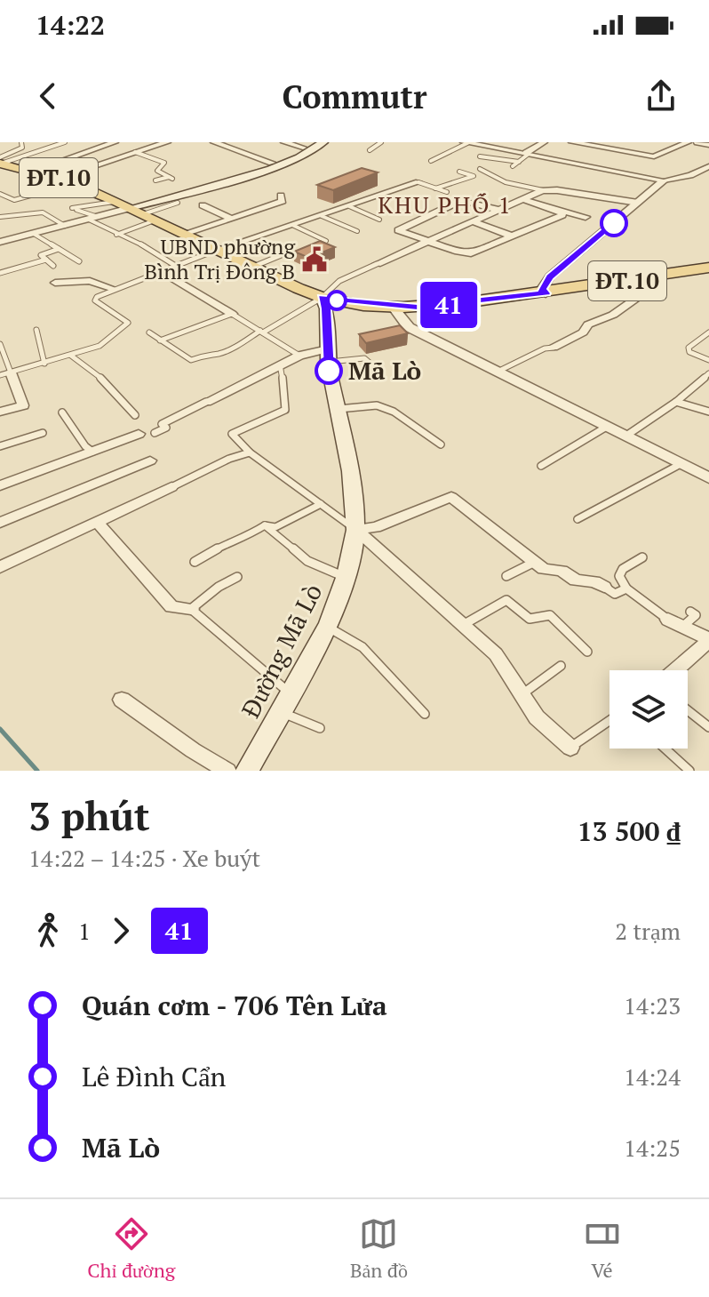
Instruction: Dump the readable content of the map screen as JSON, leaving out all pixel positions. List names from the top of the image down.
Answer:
{
  "streets": {
    "main road": ["ĐT.10", "Đường Mã Lò"]
  },
  "crossings": [
    ["ĐT.10", "Đường Mã Lò"]
  ],
  "districts": ["KHU PHỐ 1"],
  "places": {
    "public building": ["UBND phường Bình Trị Đông B"],
    "other": ["Mã Lò"]
  },
  "lines": ["bus line 41"],
  "page": {
    "status": "14:22",
    "header": "Commutr",
    "on_map": "41",
    "heading": ["3 phút", "14:22 – 14:25 · Xe buýt", "13 500 ₫"],
    "legs": ["1", "41", "2 trạm"],
    "list": [
      {
        "name": "Quán cơm - 706 Tên Lửa",
        "value": "14:23"
      },
      {
        "name": "Lê Đình Cẩn",
        "value": "14:24"
      },
      {
        "name": "Mã Lò",
        "value": "14:25"
      }
    ],
    "tabs": ["Chỉ đường", "Bản đồ", "Vé"]
  }
}
